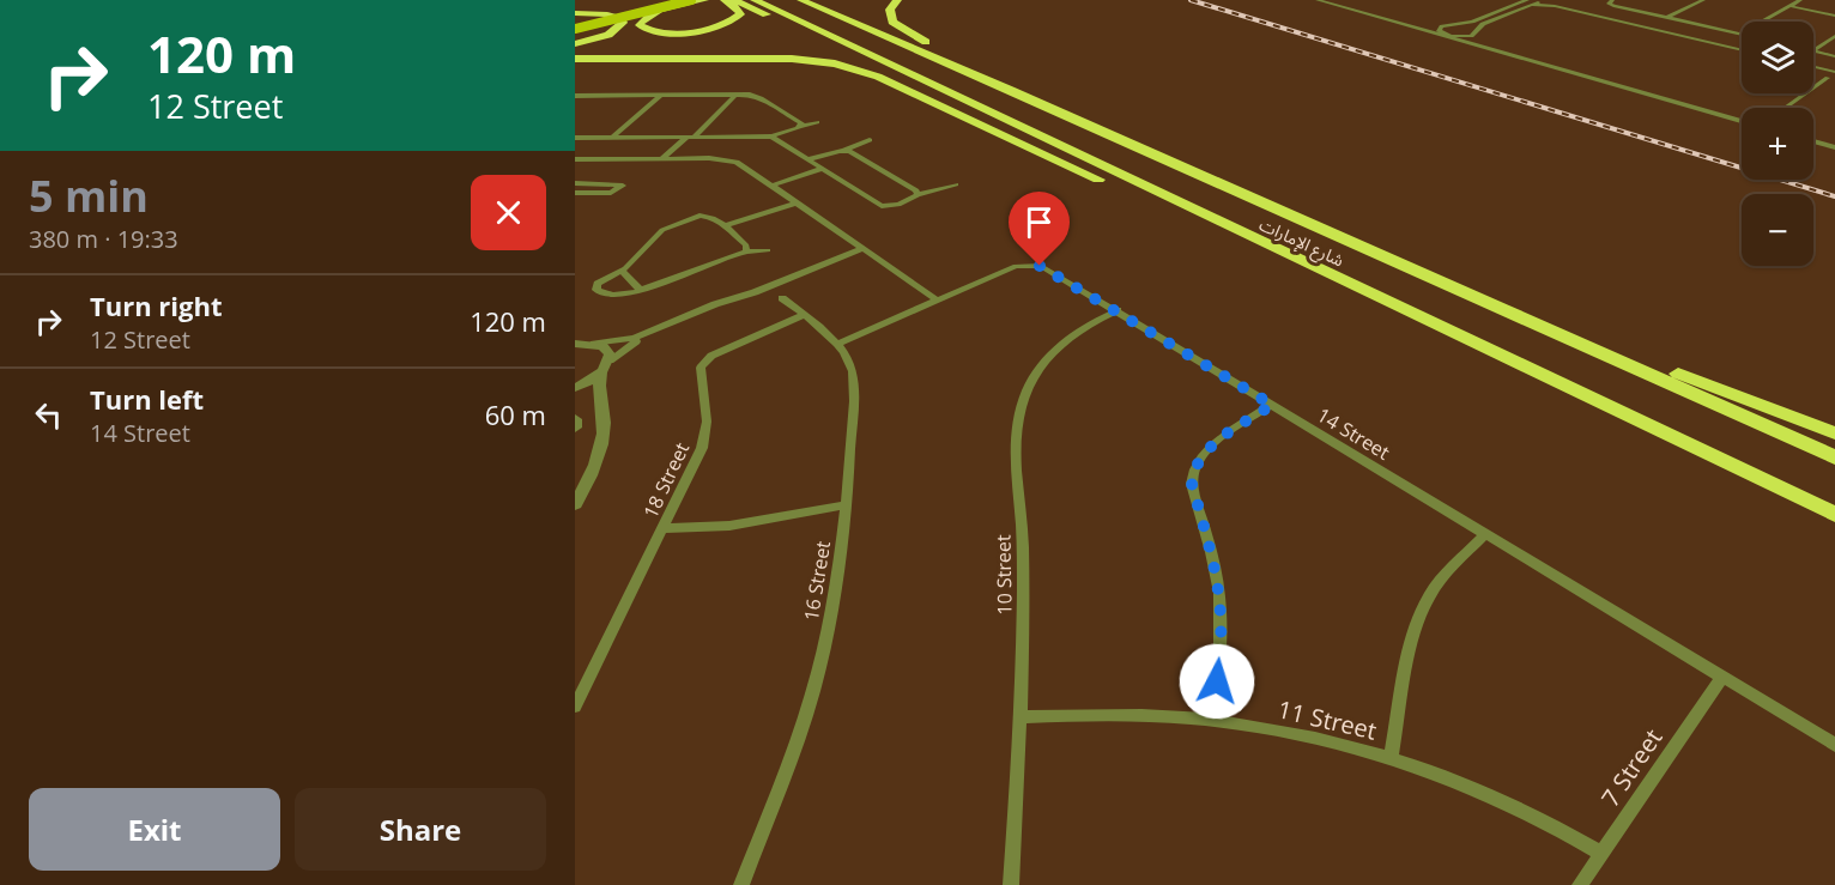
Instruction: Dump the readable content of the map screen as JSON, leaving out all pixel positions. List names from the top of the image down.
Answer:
{
  "streets": {
    "highway": ["شارع الإمارات"],
    "street": [
      "14 Street",
      "18 Street",
      "10 Street",
      "16 Street",
      "11 Street",
      "7 Street"
    ]
  },
  "crossings": [
    ["14 Street", "10 Street"],
    ["14 Street", "16 Street"],
    ["14 Street", "7 Street"],
    ["18 Street", "16 Street"],
    ["10 Street", "11 Street"],
    ["11 Street", "7 Street"]
  ],
  "page": {
    "turn": ["120 m", "12 Street"],
    "map_buttons": ["+", "−"],
    "heading": ["5 min", "380 m · 19:33"],
    "list": [
      {
        "name": "Turn right",
        "note": "12 Street",
        "value": "120 m"
      },
      {
        "name": "Turn left",
        "note": "14 Street",
        "value": "60 m"
      }
    ],
    "buttons": ["Exit", "Share"]
  }
}
